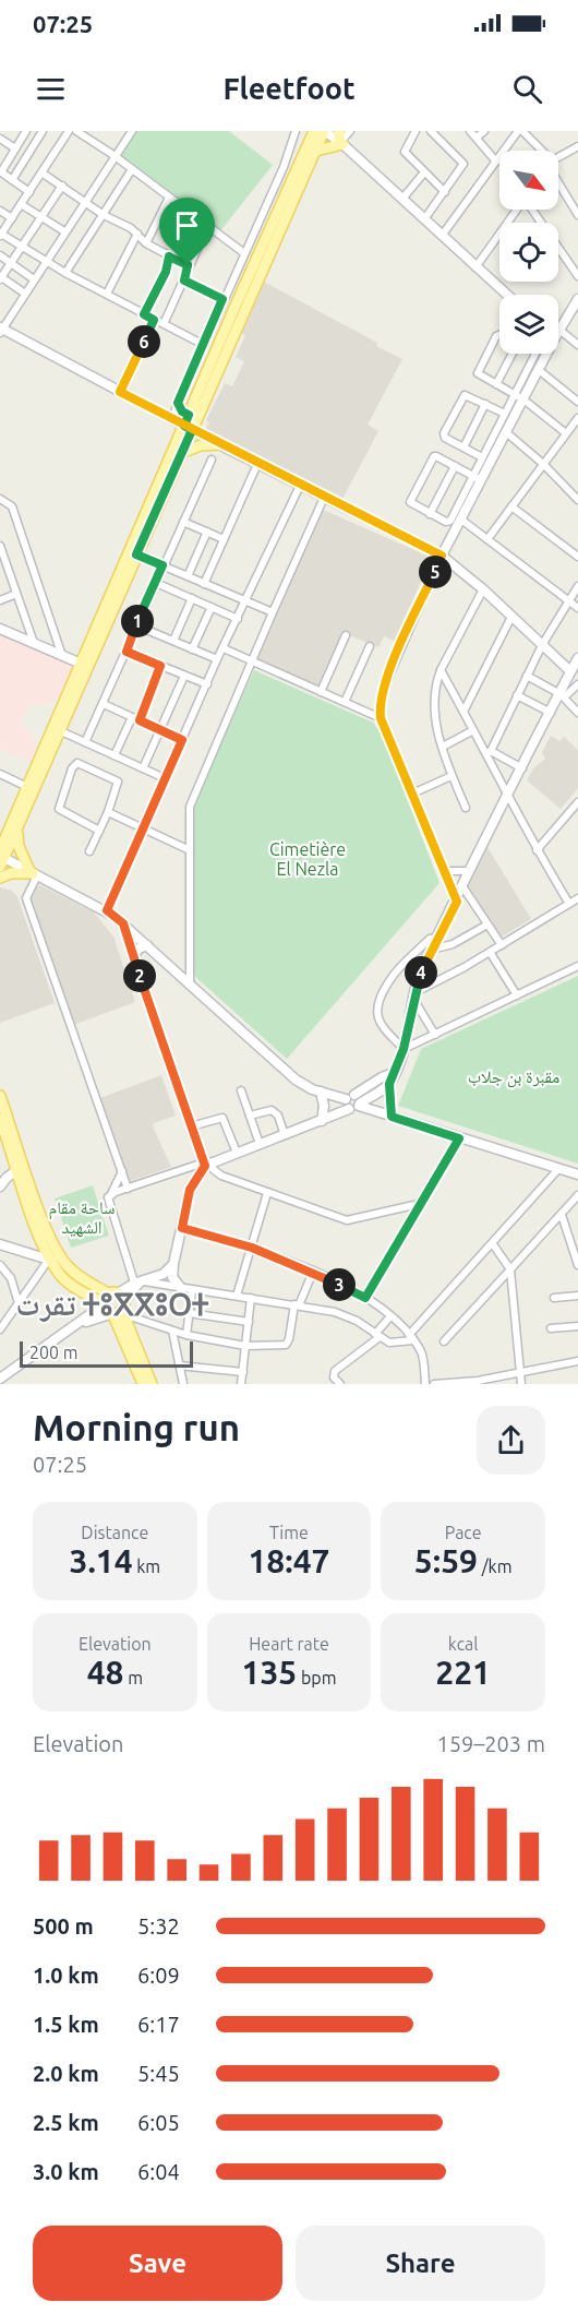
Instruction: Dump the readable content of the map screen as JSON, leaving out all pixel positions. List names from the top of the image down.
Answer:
{
  "districts": ["تقرت ⵜⵓⴳⴳⵓⵔⵜ"],
  "parks": ["Cimetière El Nezla", "مقبرة بن جلاب", "ساحة مقام الشهيد"],
  "scale_bar": "200 m",
  "north": "bottom right",
  "page": {
    "status": "07:25",
    "header": "Fleetfoot",
    "pins": [
      "6",
      "5",
      "1",
      "4",
      "2",
      "3"
    ],
    "scale": "200 m",
    "heading": ["Morning run", "07:25"],
    "stats": [
      ["Distance", "3.14 km"],
      ["Time", "18:47"],
      ["Pace", "5:59 /km"],
      ["Elevation", "48 m"],
      ["Heart rate", "135 bpm"],
      ["kcal", "221"]
    ],
    "chart": ["Elevation", "159–203 m"],
    "list": [
      {
        "name": "500 m",
        "note": "5:32"
      },
      {
        "name": "1.0 km",
        "note": "6:09"
      },
      {
        "name": "1.5 km",
        "note": "6:17"
      },
      {
        "name": "2.0 km",
        "note": "5:45"
      },
      {
        "name": "2.5 km",
        "note": "6:05"
      },
      {
        "name": "3.0 km",
        "note": "6:04"
      }
    ],
    "buttons": ["Save", "Share"]
  }
}
